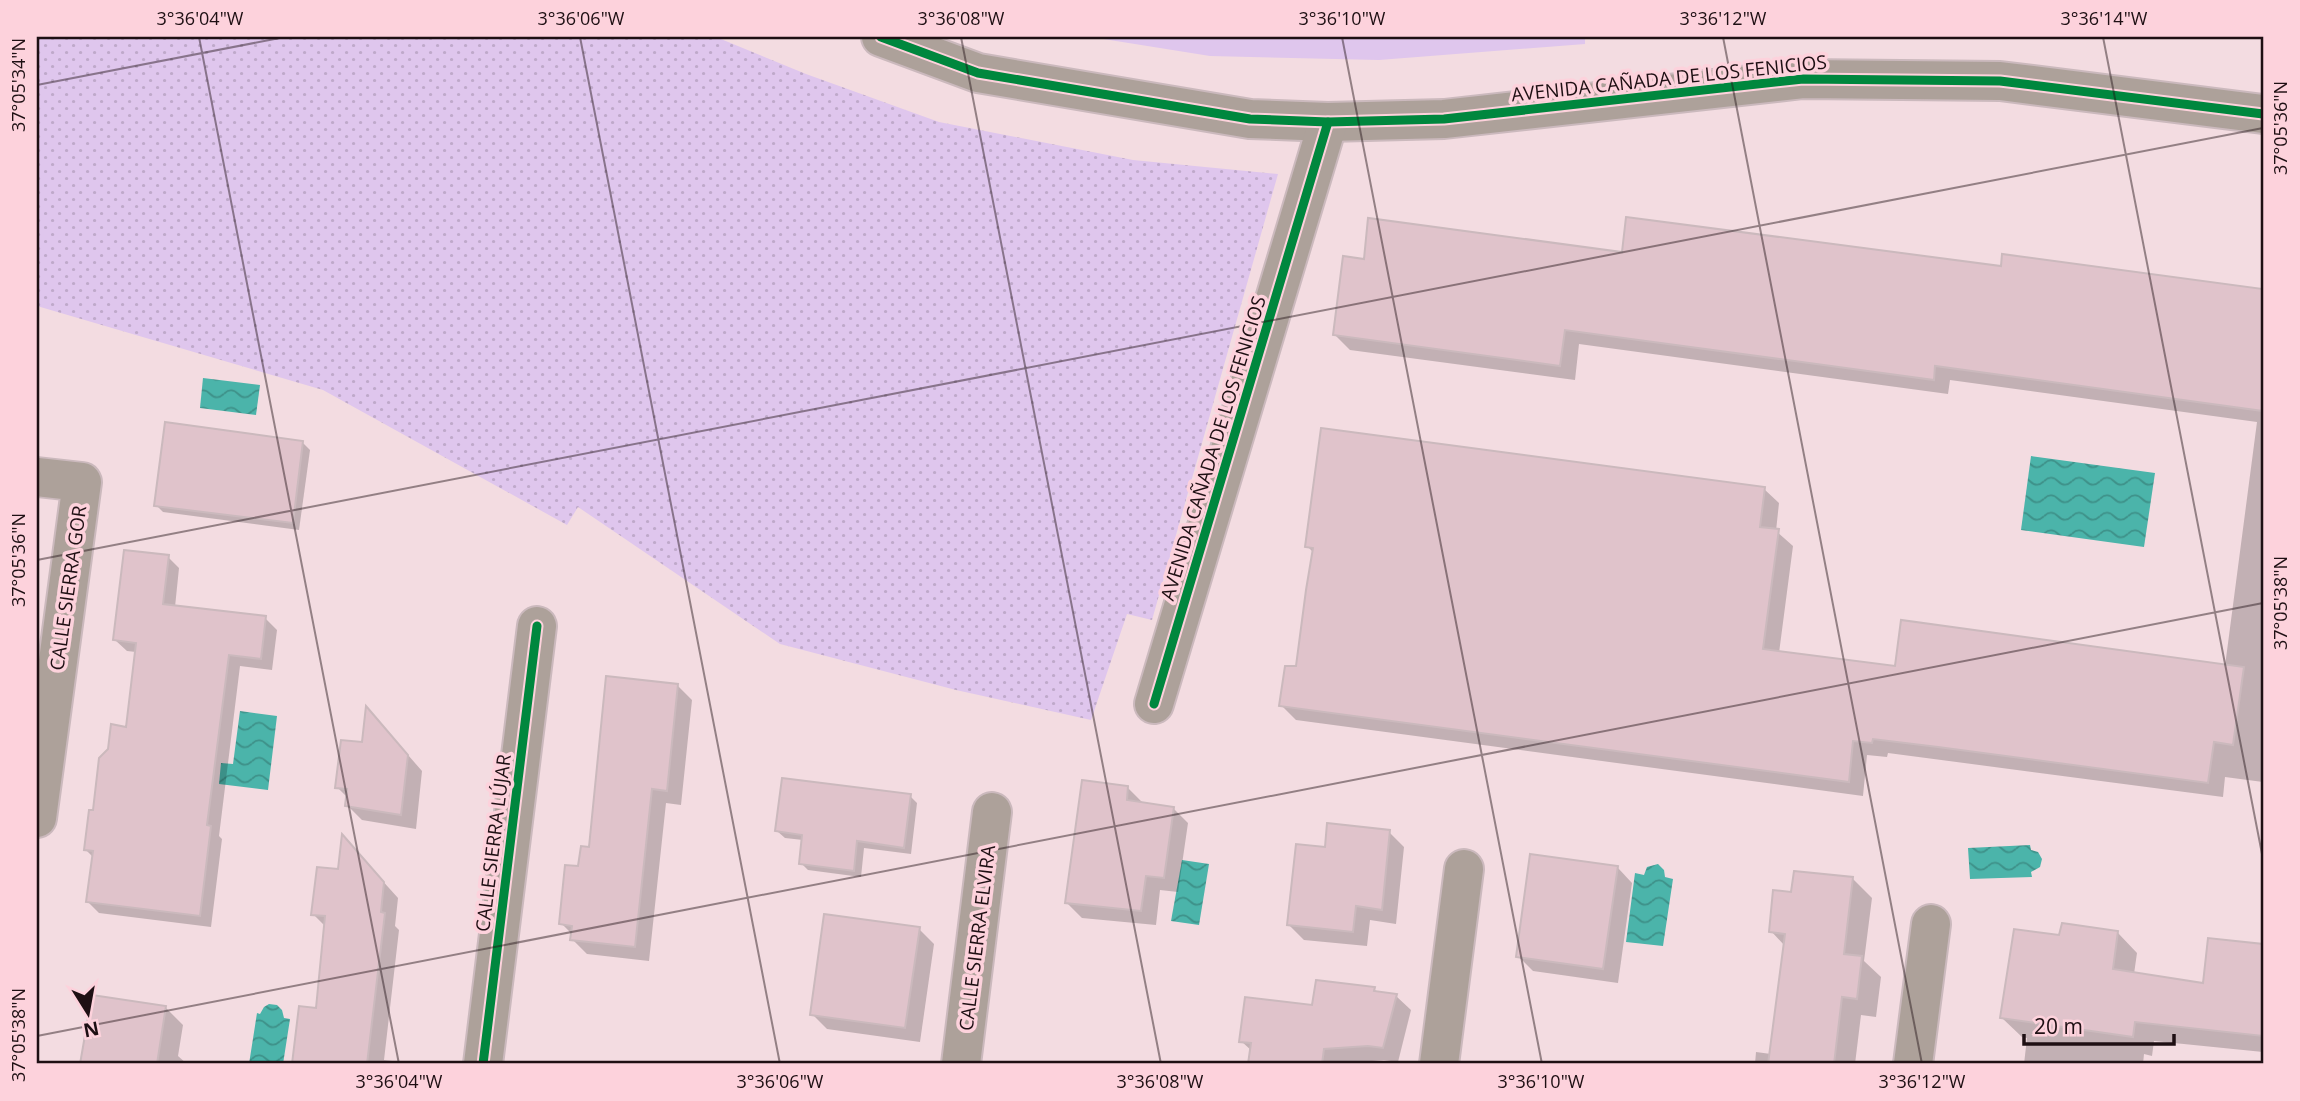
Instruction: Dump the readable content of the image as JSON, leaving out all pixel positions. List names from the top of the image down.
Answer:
{
  "streets": {
    "street": [
      "AVENIDA CAÑADA DE LOS FENICIOS",
      "CALLE SIERRA GOR",
      "CALLE SIERRA LÚJAR",
      "CALLE SIERRA ELVIRA"
    ]
  },
  "scale_bar": "20 m",
  "north": "bottom",
  "coordinates": [
    "3°36'04\"W",
    "3°36'06\"W",
    "3°36'08\"W",
    "3°36'10\"W",
    "3°36'12\"W",
    "3°36'14\"W",
    "37°05'34\"N",
    "37°05'36\"N",
    "37°05'38\"N"
  ]
}
